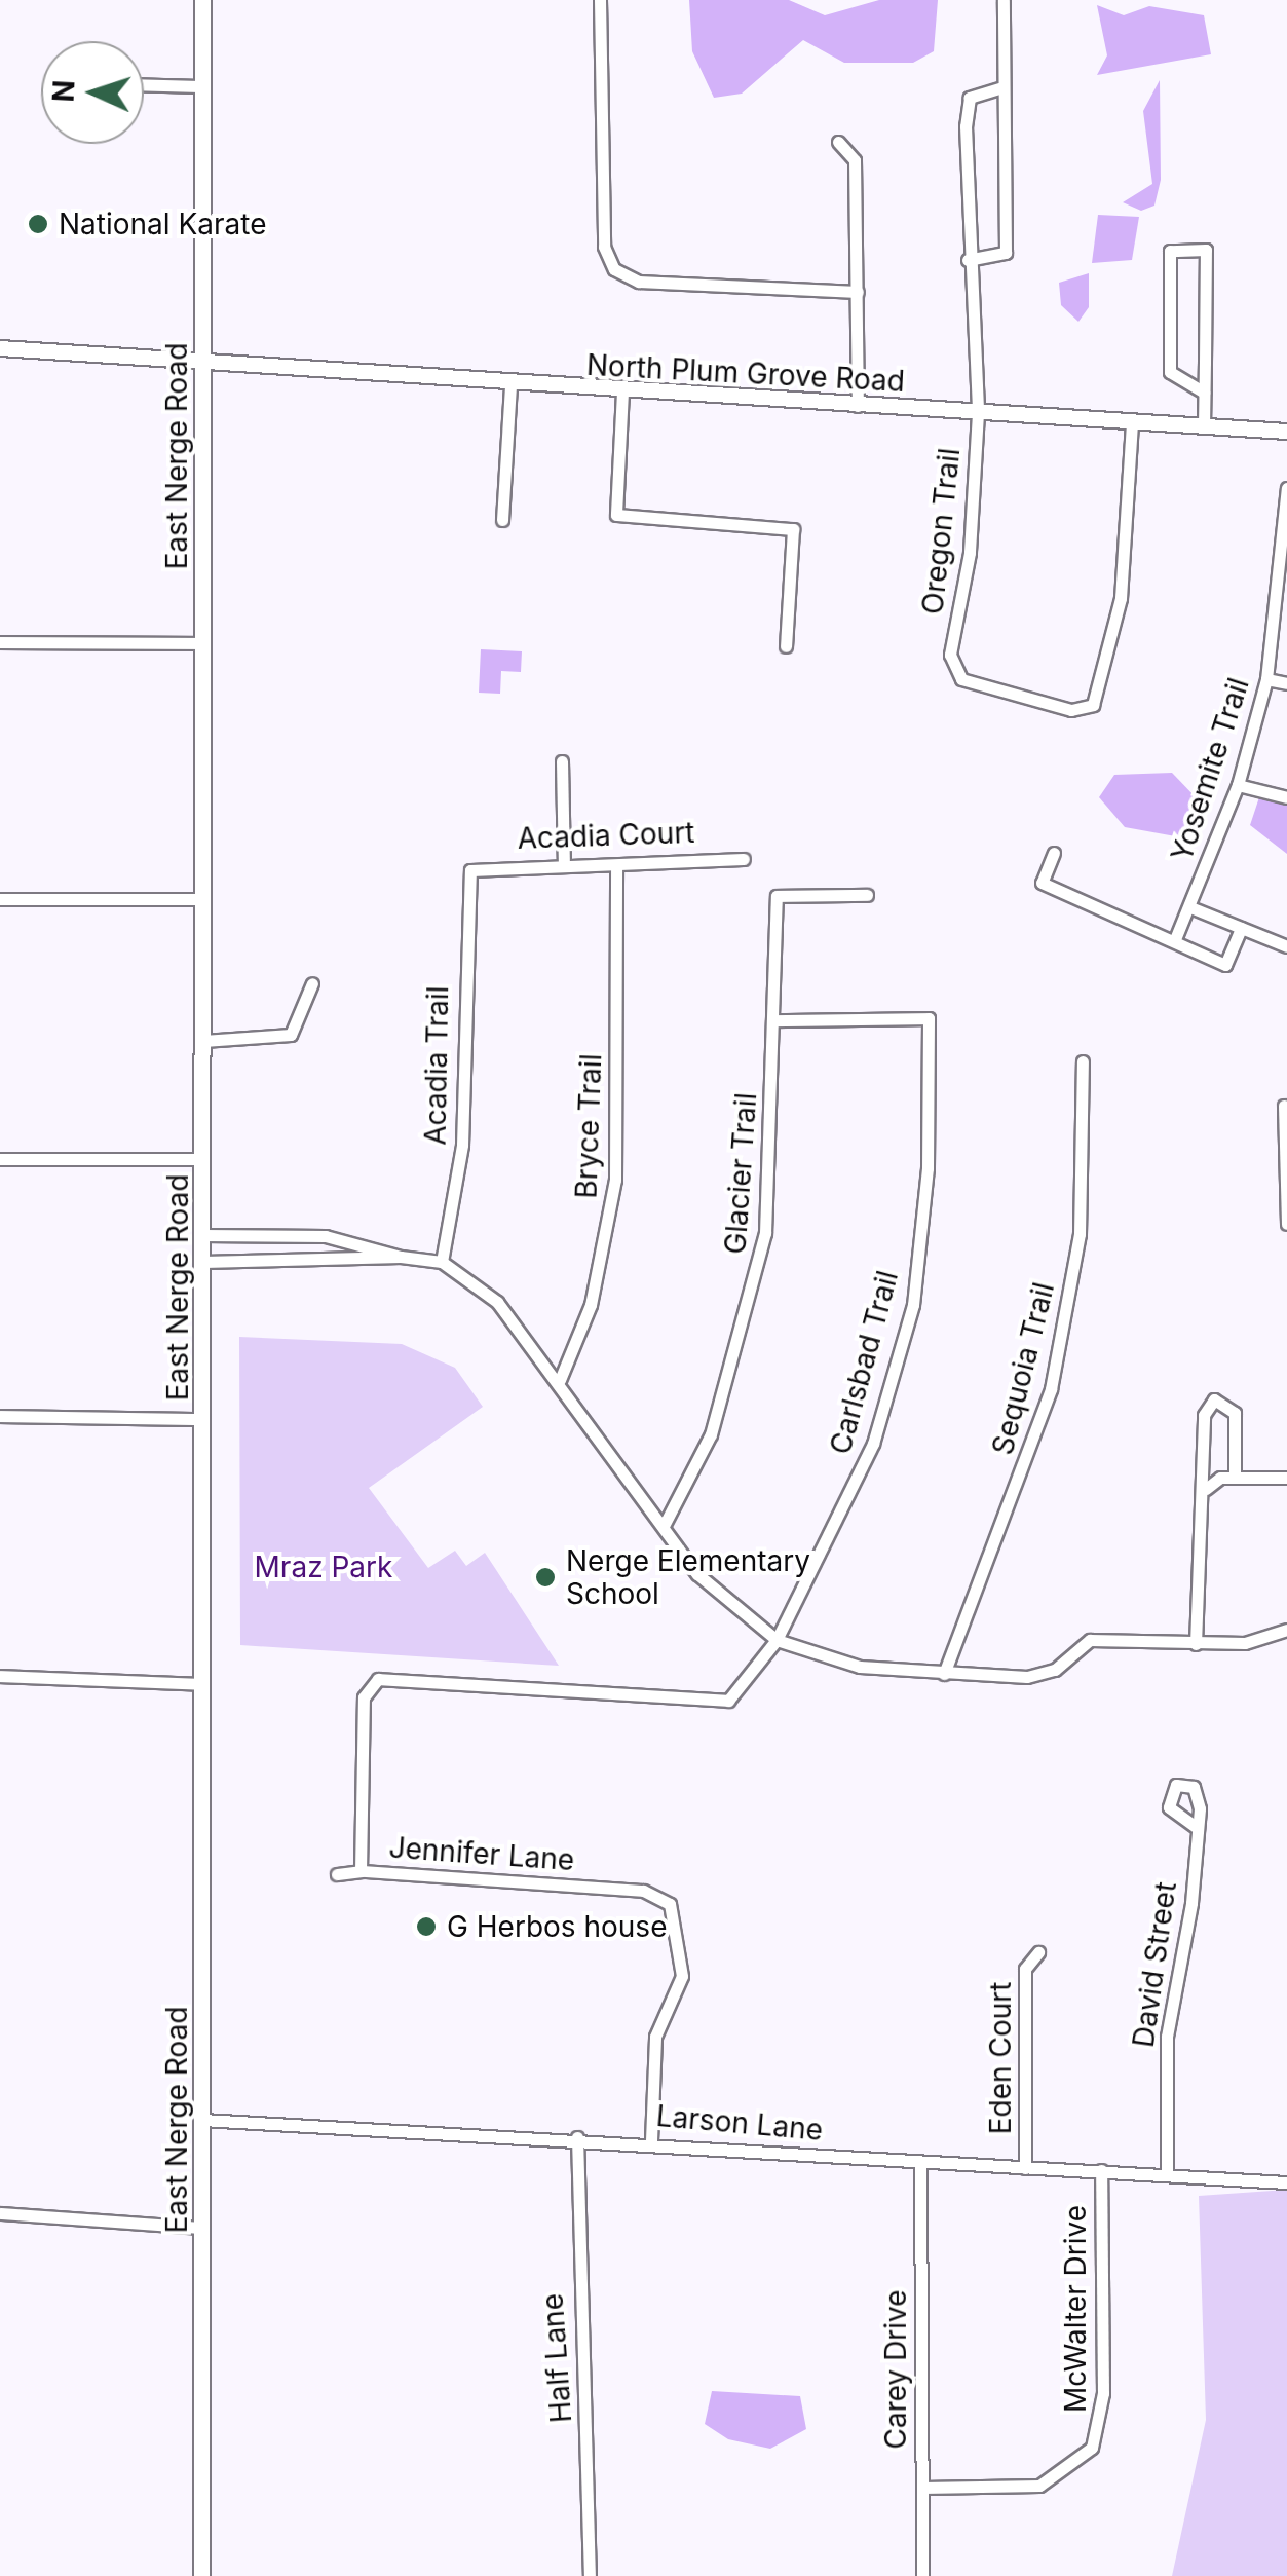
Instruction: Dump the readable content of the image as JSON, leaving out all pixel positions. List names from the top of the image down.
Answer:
{
  "streets": {
    "main road": ["East Nerge Road"],
    "street": [
      "North Plum Grove Road",
      "Oregon Trail",
      "Yosemite Trail",
      "Acadia Court",
      "Acadia Trail",
      "Bryce Trail",
      "Glacier Trail",
      "Carlsbad Trail",
      "Sequoia Trail",
      "Jennifer Lane",
      "David Street",
      "Eden Court",
      "Larson Lane",
      "McWalter Drive",
      "Half Lane",
      "Carey Drive"
    ]
  },
  "crossings": [
    ["North Plum Grove Road", "East Nerge Road"],
    ["North Plum Grove Road", "Oregon Trail"],
    ["East Nerge Road", "Larson Lane"],
    ["Acadia Court", "Acadia Trail"],
    ["Acadia Court", "Bryce Trail"],
    ["Glacier Trail", "Carlsbad Trail"],
    ["Carlsbad Trail", "Jennifer Lane"],
    ["Jennifer Lane", "Larson Lane"],
    ["David Street", "Larson Lane"],
    ["Eden Court", "Larson Lane"],
    ["Larson Lane", "McWalter Drive"],
    ["Larson Lane", "Half Lane"],
    ["Larson Lane", "Carey Drive"],
    ["McWalter Drive", "Carey Drive"]
  ],
  "parks": ["Mraz Park"],
  "places": ["National Karate", "Nerge Elementary School", "G Herbos house"],
  "north": "left"
}
